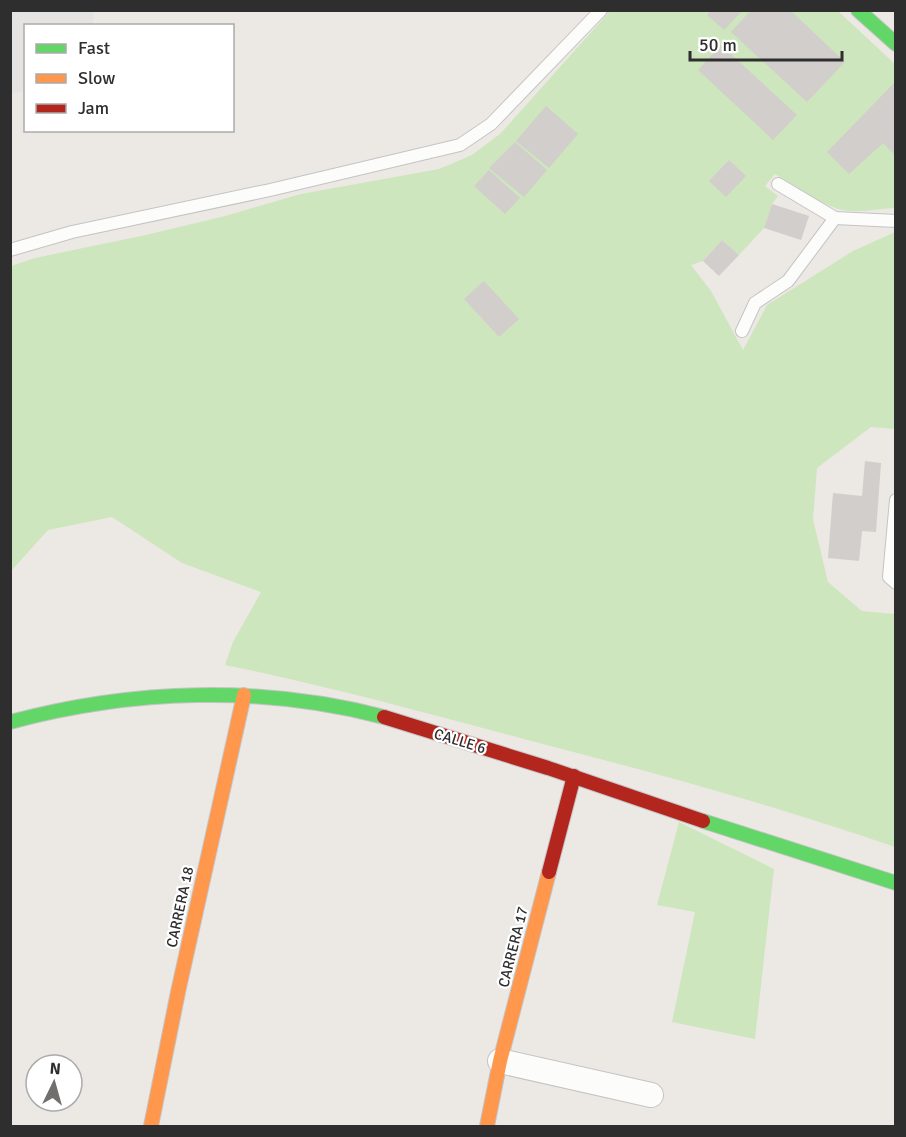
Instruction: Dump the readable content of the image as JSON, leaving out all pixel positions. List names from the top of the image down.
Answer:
{
  "streets": {
    "main road": ["CALLE 6", "CARRERA 18", "CARRERA 17"]
  },
  "crossings": [
    ["CALLE 6", "CARRERA 18"],
    ["CALLE 6", "CARRERA 17"]
  ],
  "legend": ["Fast", "Slow", "Jam"],
  "scale_bar": "50 m",
  "north": "top"
}
